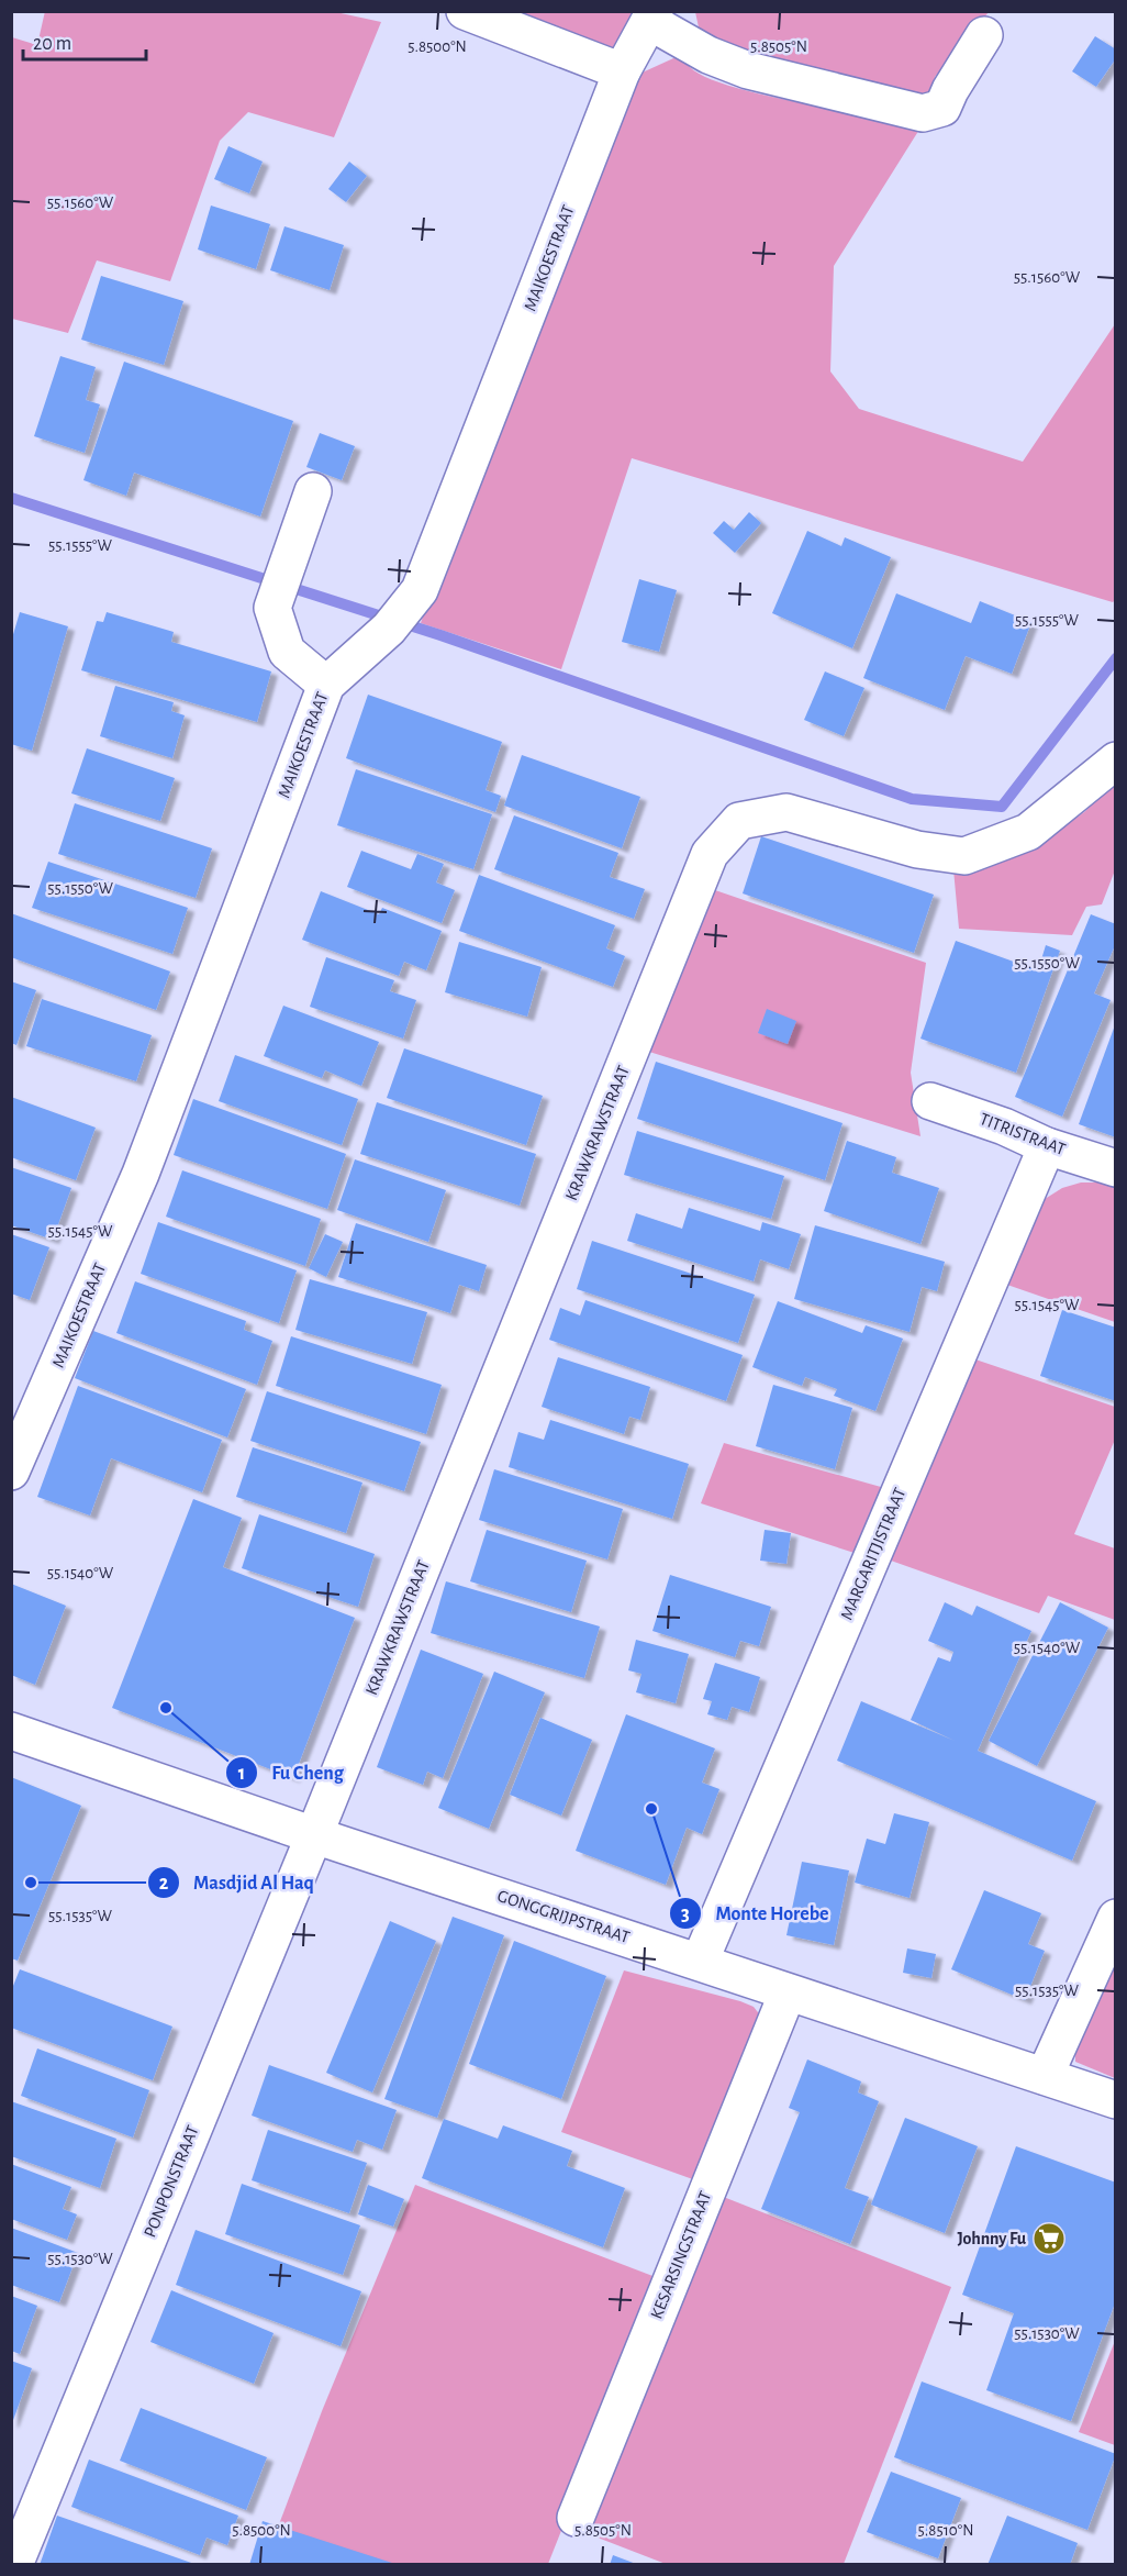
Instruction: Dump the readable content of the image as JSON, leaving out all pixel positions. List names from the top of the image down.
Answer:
{
  "streets": {
    "street": [
      "MAIKOESTRAAT",
      "KRAWKRAWSTRAAT",
      "TITRISTRAAT",
      "MARGARITJISTRAAT",
      "GONGGRIJPSTRAAT",
      "PONPONSTRAAT",
      "KESARSINGSTRAAT"
    ]
  },
  "crossings": [
    ["KRAWKRAWSTRAAT", "GONGGRIJPSTRAAT"],
    ["KRAWKRAWSTRAAT", "PONPONSTRAAT"],
    ["TITRISTRAAT", "MARGARITJISTRAAT"],
    ["MARGARITJISTRAAT", "GONGGRIJPSTRAAT"],
    ["GONGGRIJPSTRAAT", "PONPONSTRAAT"],
    ["GONGGRIJPSTRAAT", "KESARSINGSTRAAT"]
  ],
  "places": {
    "other": ["Fu Cheng", "Monte Horebe", "Masdjid Al Haq"],
    "supermarket": ["Johnny Fu"]
  },
  "scale_bar": "20 m",
  "coordinates": [
    "5.8500°N",
    "5.8505°N",
    "55.1560°W",
    "55.1555°W",
    "55.1550°W",
    "55.1545°W",
    "55.1540°W",
    "55.1535°W",
    "55.1530°W",
    "5.8510°N"
  ]
}
